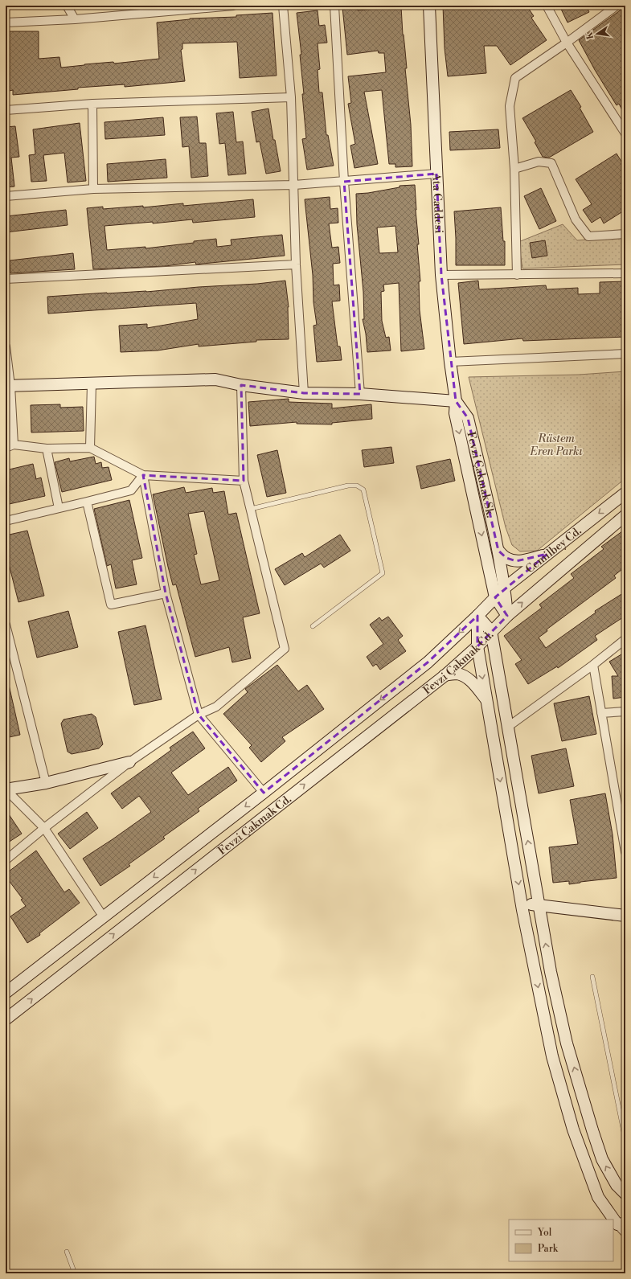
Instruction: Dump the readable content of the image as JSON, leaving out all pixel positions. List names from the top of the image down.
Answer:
{
  "streets": {
    "street": [
      "Ata Caddesi",
      "Fevzi Çakmak Sk.",
      "Cemilbey Cd.",
      "Fevzi Çakmak Cd."
    ]
  },
  "crossings": [
    ["Ata Caddesi", "Fevzi Çakmak Sk."],
    ["Ata Caddesi", "Cemilbey Cd."],
    ["Fevzi Çakmak Sk.", "Cemilbey Cd."],
    ["Cemilbey Cd.", "Fevzi Çakmak Cd."]
  ],
  "parks": ["Rüstem Eren Parkı"],
  "legend": ["Yol", "Park"],
  "north": "left"
}
